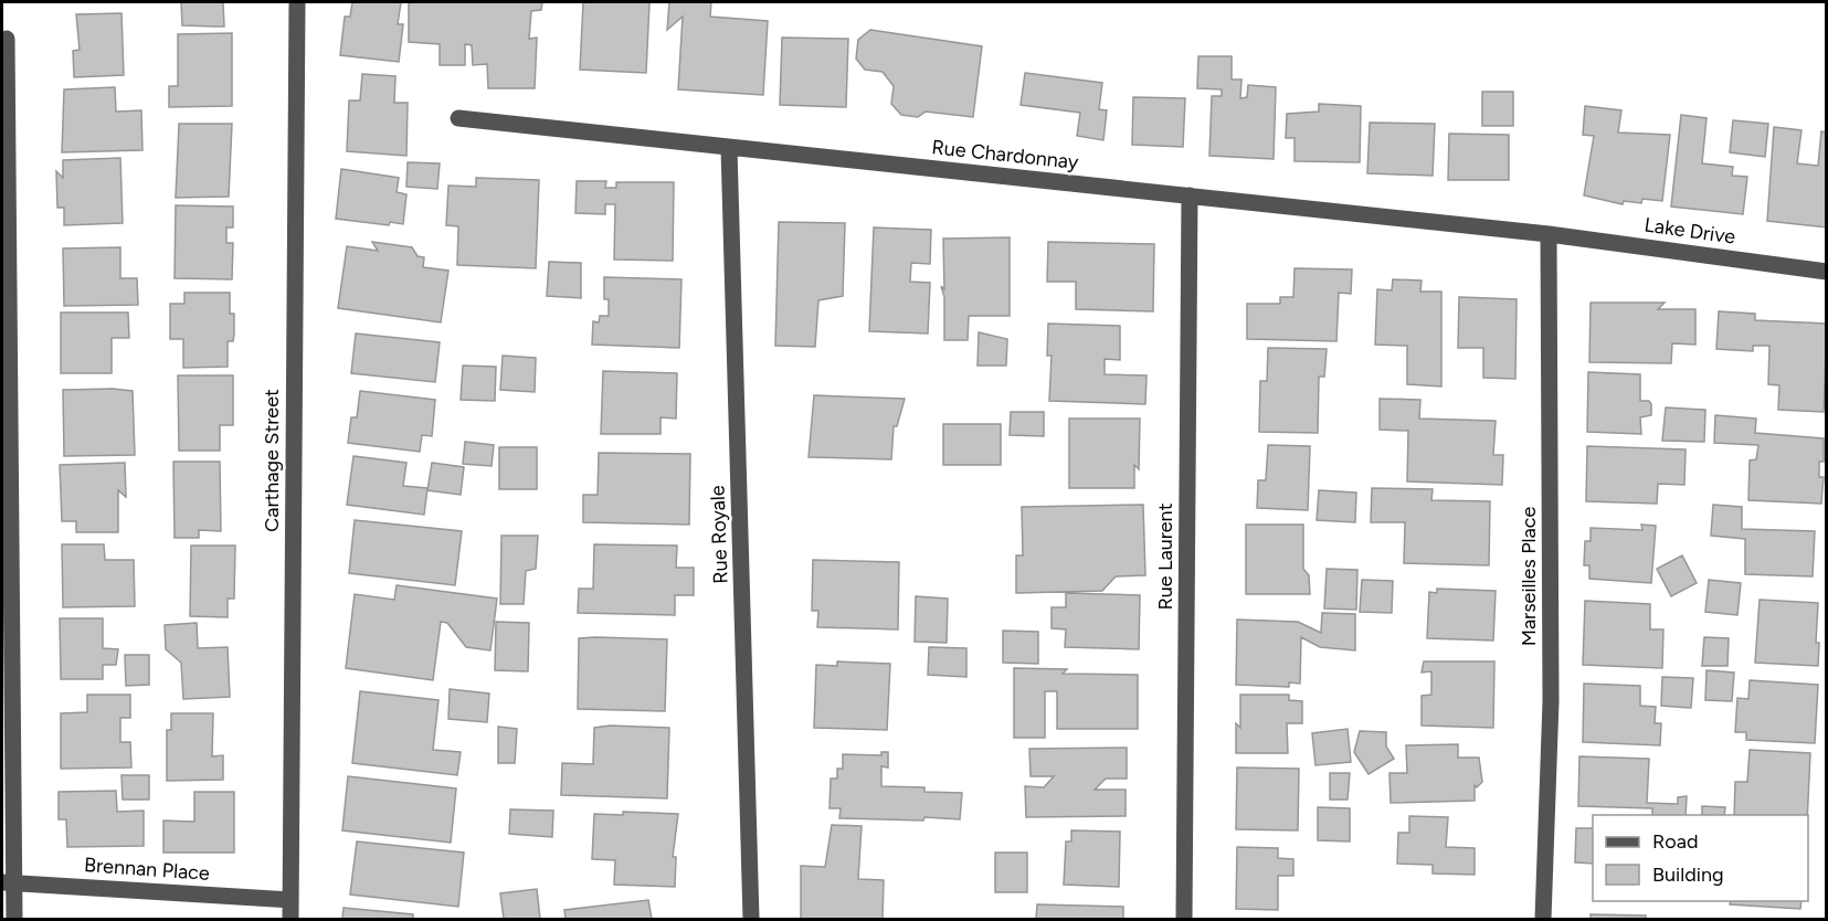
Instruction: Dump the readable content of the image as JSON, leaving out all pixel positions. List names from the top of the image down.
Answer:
{
  "streets": {
    "street": [
      "Rue Chardonnay",
      "Lake Drive",
      "Carthage Street",
      "Rue Royale",
      "Rue Laurent",
      "Marseilles Place",
      "Brennan Place"
    ]
  },
  "crossings": [
    ["Rue Chardonnay", "Lake Drive"],
    ["Rue Chardonnay", "Rue Royale"],
    ["Rue Chardonnay", "Rue Laurent"],
    ["Rue Chardonnay", "Marseilles Place"],
    ["Lake Drive", "Marseilles Place"],
    ["Carthage Street", "Brennan Place"]
  ],
  "legend": ["Road", "Building"]
}
